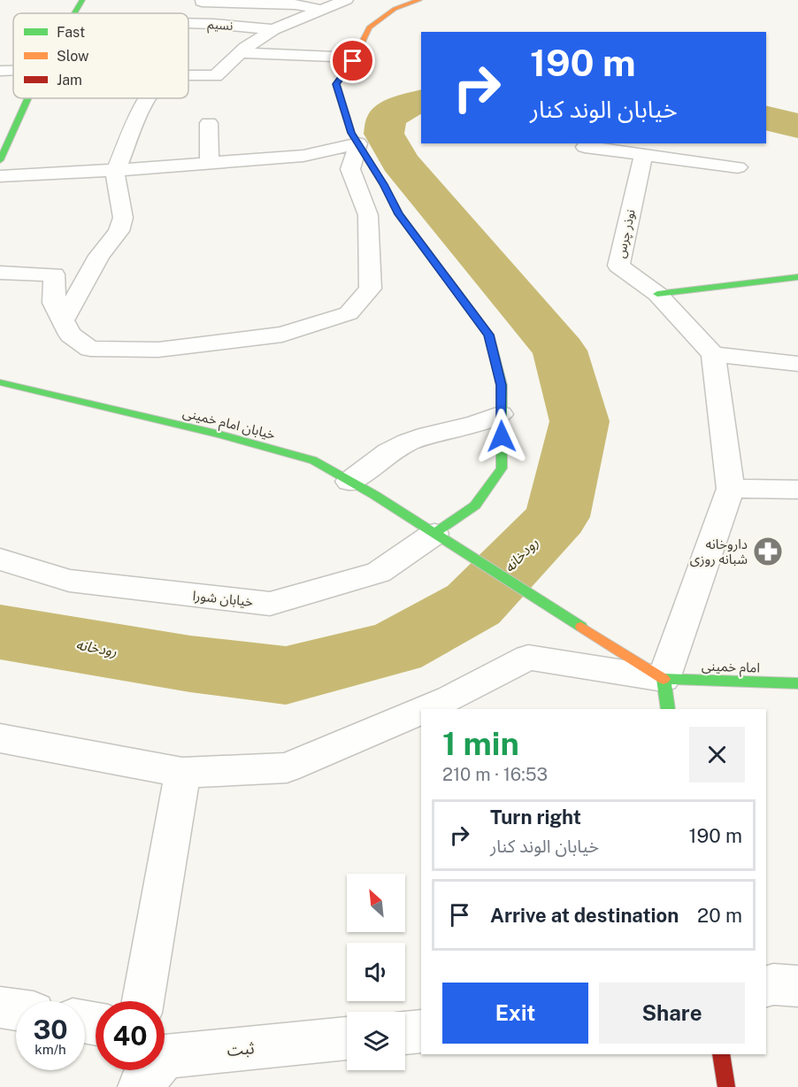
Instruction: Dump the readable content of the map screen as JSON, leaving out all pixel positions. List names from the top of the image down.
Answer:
{
  "streets": {
    "street": [
      "نسیم",
      "نوذر چرس",
      "خیابان امام خمینی",
      "خیابان شورا",
      "امام خمینی",
      "ثبت"
    ]
  },
  "crossings": [
    ["خیابان امام خمینی", "خیابان شورا"],
    ["خیابان امام خمینی", "امام خمینی"]
  ],
  "water": ["رودخانه"],
  "places": {
    "pharmacy": ["داروخانه شبانه روزی"]
  },
  "legend": ["Fast", "Slow", "Jam"],
  "north": "top left",
  "page": {
    "turn": ["190 m", "خیابان الوند کنار"],
    "heading": ["1 min", "210 m · 16:53"],
    "list": [
      {
        "name": "Turn right",
        "note": "خیابان الوند کنار",
        "value": "190 m"
      },
      {
        "name": "Arrive at destination",
        "value": "20 m"
      }
    ],
    "buttons": ["Exit", "Share"],
    "speed": "30 km/h",
    "limit": "40"
  }
}
